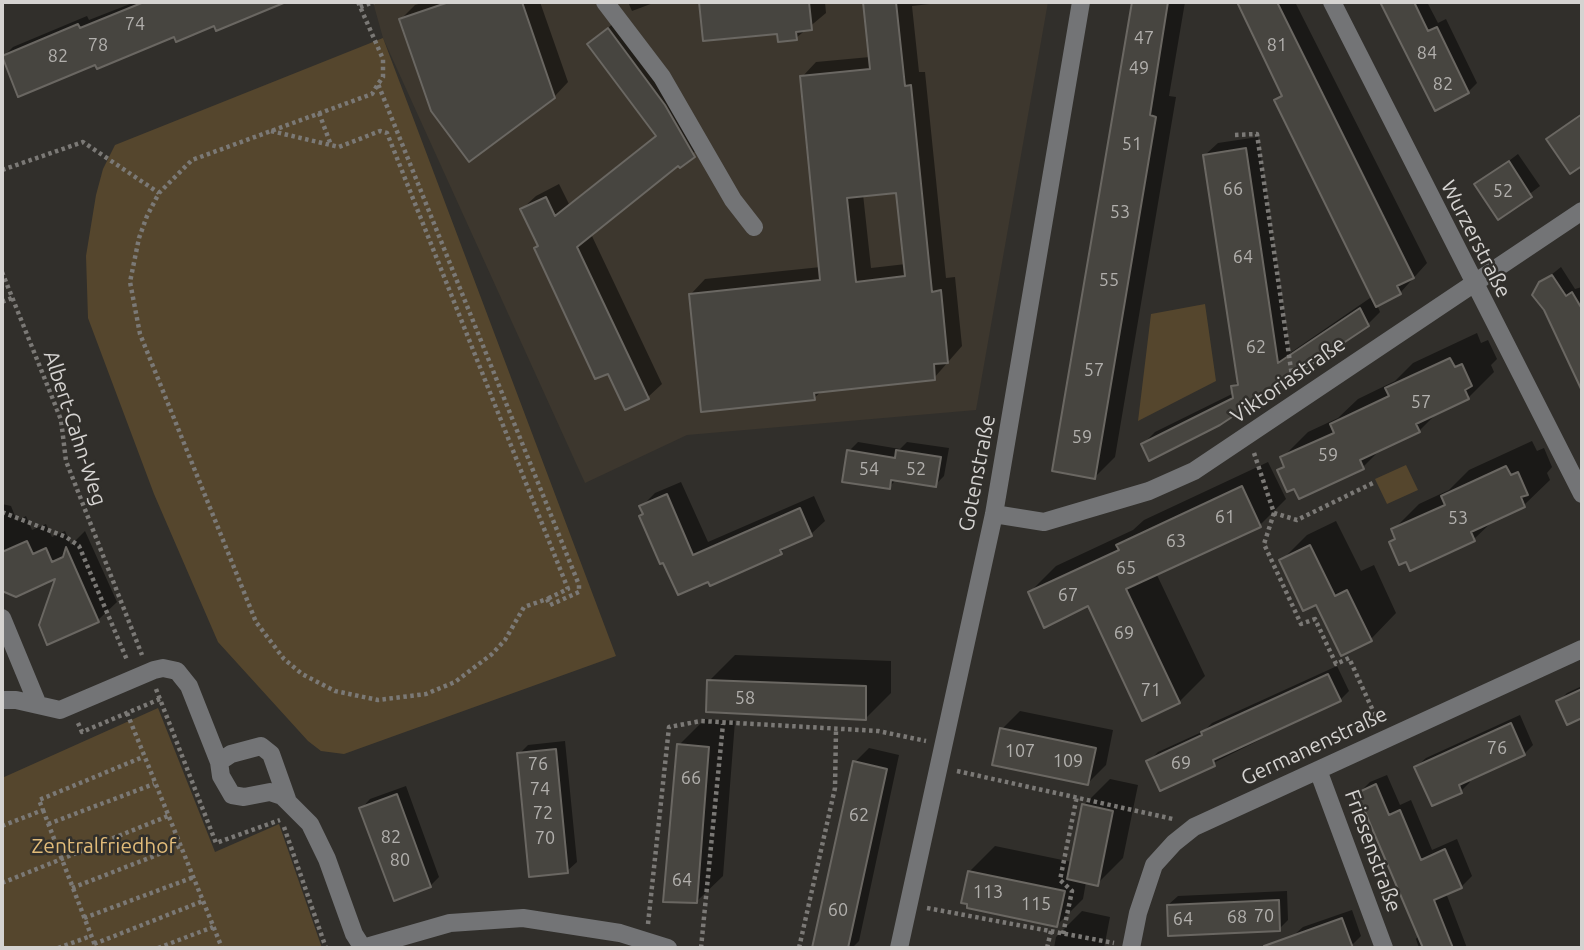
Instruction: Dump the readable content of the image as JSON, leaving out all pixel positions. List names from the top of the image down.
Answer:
{
  "streets": {
    "street": [
      "Wurzerstraße",
      "Viktoriastraße",
      "Gotenstraße",
      "Germanenstraße",
      "Friesenstraße"
    ],
    "path": ["Albert-Cahn-Weg"]
  },
  "crossings": [
    ["Wurzerstraße", "Viktoriastraße"],
    ["Viktoriastraße", "Gotenstraße"],
    ["Germanenstraße", "Friesenstraße"]
  ],
  "parks": ["Zentralfriedhof"],
  "house_numbers": [
    "74",
    "47",
    "78",
    "81",
    "84",
    "82",
    "49",
    "82",
    "51",
    "66",
    "52",
    "53",
    "64",
    "55",
    "62",
    "57",
    "57",
    "59",
    "59",
    "54",
    "52",
    "61",
    "53",
    "63",
    "65",
    "67",
    "69",
    "71",
    "58",
    "76",
    "107",
    "109",
    "69",
    "76",
    "66",
    "74",
    "72",
    "62",
    "82",
    "70",
    "80",
    "64",
    "113",
    "115",
    "60",
    "70",
    "68",
    "64"
  ]
}
